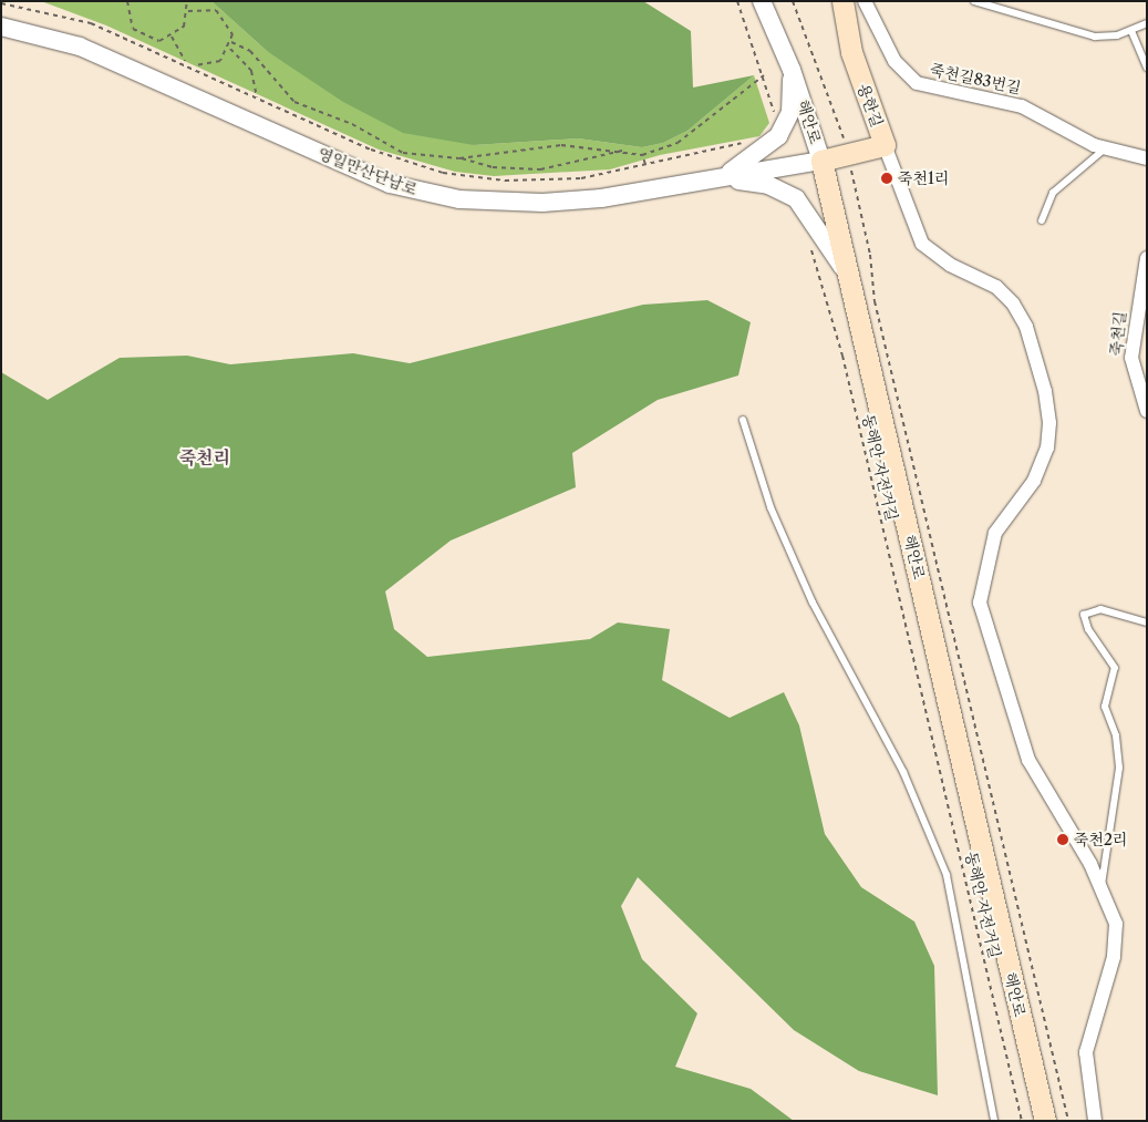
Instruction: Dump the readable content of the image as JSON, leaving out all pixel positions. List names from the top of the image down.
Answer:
{
  "streets": {
    "main road": ["용한길", "해안로"],
    "street": ["죽천길83번길", "영일만산단남로", "죽천길"],
    "path": ["동해안 자전거길"]
  },
  "crossings": [
    ["용한길", "해안로"],
    ["용한길", "영일만산단남로"],
    ["해안로", "영일만산단남로"]
  ],
  "districts": ["죽천리"],
  "places": ["죽천1리", "죽천2리"]
}
